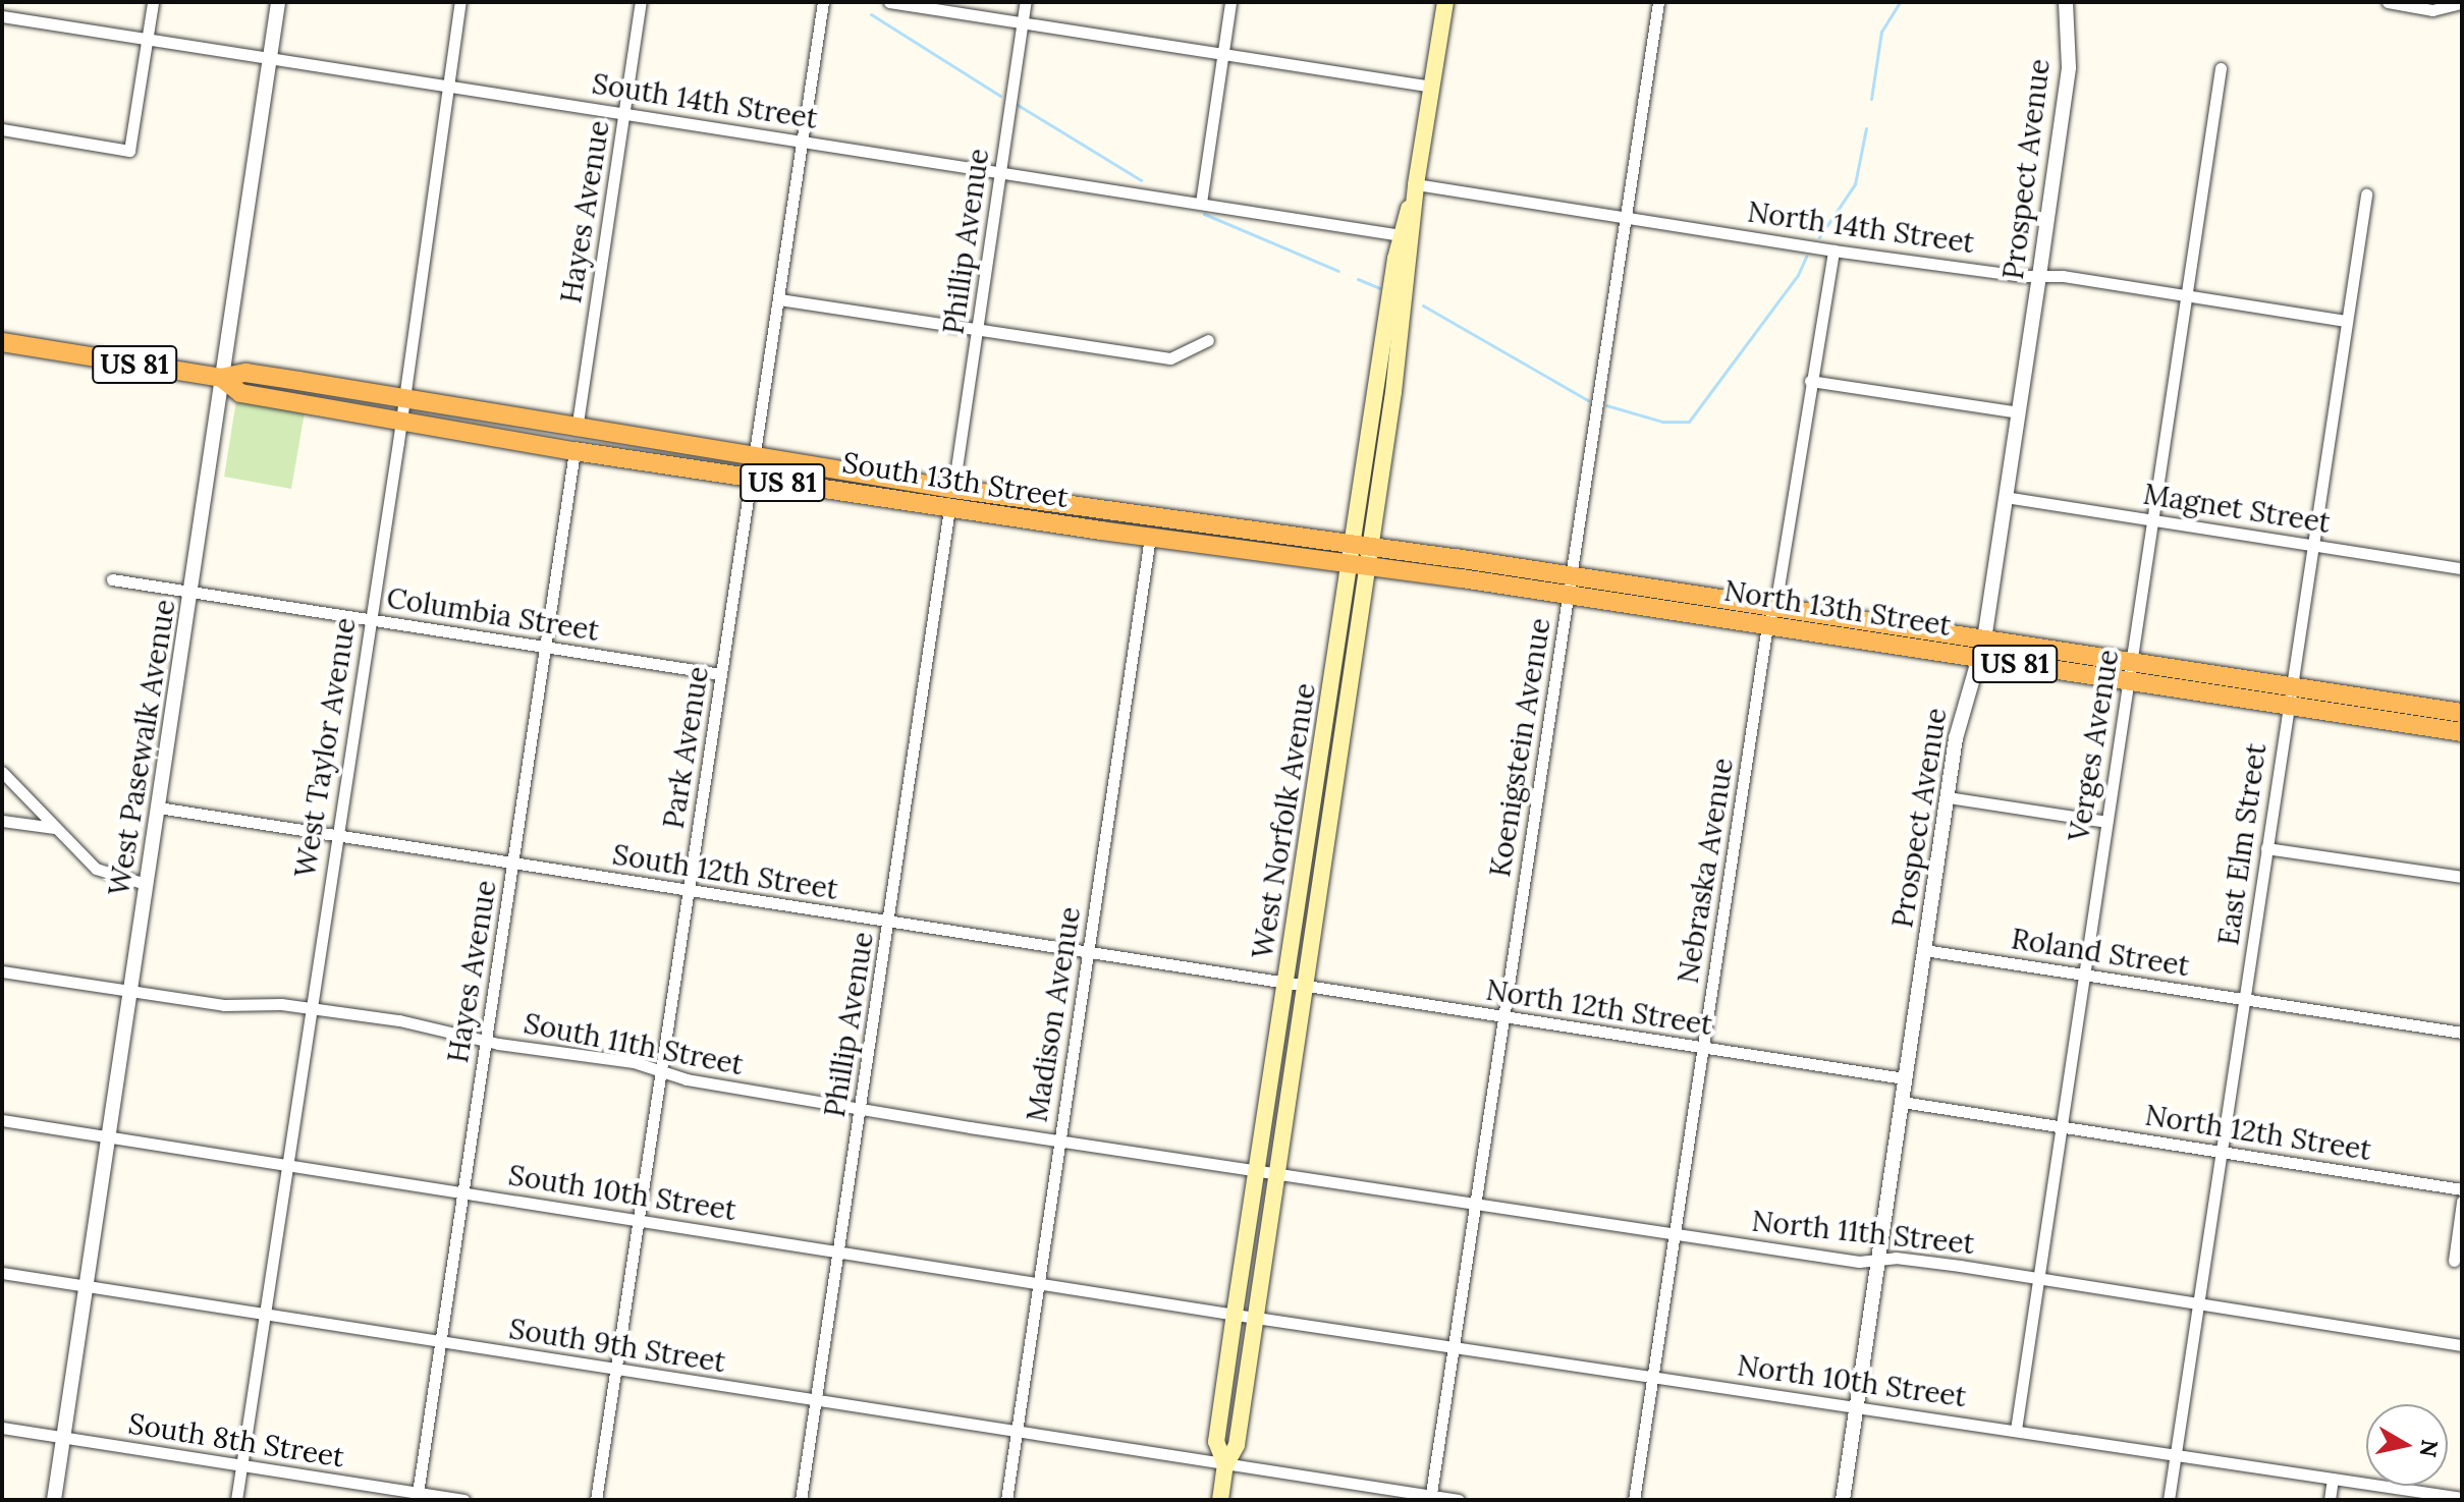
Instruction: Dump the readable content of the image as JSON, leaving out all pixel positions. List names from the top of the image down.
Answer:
{
  "streets": {
    "highway": ["US 81", "South 13th Street", "North 13th Street"],
    "main road": ["West Norfolk Avenue"],
    "street": [
      "South 14th Street",
      "Prospect Avenue",
      "Hayes Avenue",
      "North 14th Street",
      "Phillip Avenue",
      "Magnet Street",
      "Columbia Street",
      "Verges Avenue",
      "West Pasewalk Avenue",
      "West Taylor Avenue",
      "Park Avenue",
      "Koenigstein Avenue",
      "East Elm Street",
      "Nebraska Avenue",
      "South 12th Street",
      "Roland Street",
      "North 12th Street",
      "Madison Avenue",
      "South 11th Street",
      "South 10th Street",
      "North 11th Street",
      "South 9th Street",
      "North 10th Street",
      "South 8th Street"
    ]
  },
  "crossings": [
    ["South 14th Street", "Hayes Avenue"],
    ["South 14th Street", "Phillip Avenue"],
    ["South 14th Street", "West Pasewalk Avenue"],
    ["South 14th Street", "West Taylor Avenue"],
    ["South 14th Street", "Park Avenue"],
    ["South 14th Street", "West Norfolk Avenue"],
    ["Prospect Avenue", "North 14th Street"],
    ["Prospect Avenue", "Magnet Street"],
    ["Prospect Avenue", "North 13th Street"],
    ["Prospect Avenue", "Roland Street"],
    ["Prospect Avenue", "North 12th Street"],
    ["Prospect Avenue", "North 11th Street"],
    ["Prospect Avenue", "North 10th Street"],
    ["Hayes Avenue", "South 13th Street"],
    ["Hayes Avenue", "Columbia Street"],
    ["Hayes Avenue", "South 12th Street"],
    ["Hayes Avenue", "South 11th Street"],
    ["Hayes Avenue", "South 10th Street"],
    ["Hayes Avenue", "South 9th Street"],
    ["Hayes Avenue", "South 8th Street"],
    ["North 14th Street", "Verges Avenue"],
    ["North 14th Street", "Koenigstein Avenue"],
    ["North 14th Street", "West Norfolk Avenue"],
    ["North 14th Street", "East Elm Street"],
    ["North 14th Street", "Nebraska Avenue"],
    ["Phillip Avenue", "South 13th Street"],
    ["Phillip Avenue", "South 12th Street"],
    ["Phillip Avenue", "South 11th Street"],
    ["Phillip Avenue", "South 10th Street"],
    ["Phillip Avenue", "South 9th Street"],
    ["South 13th Street", "North 13th Street"],
    ["South 13th Street", "West Pasewalk Avenue"],
    ["South 13th Street", "West Taylor Avenue"],
    ["South 13th Street", "Park Avenue"],
    ["South 13th Street", "West Norfolk Avenue"],
    ["South 13th Street", "Madison Avenue"],
    ["Magnet Street", "Verges Avenue"],
    ["Magnet Street", "East Elm Street"],
    ["North 13th Street", "Verges Avenue"],
    ["North 13th Street", "Koenigstein Avenue"],
    ["North 13th Street", "West Norfolk Avenue"],
    ["North 13th Street", "East Elm Street"],
    ["North 13th Street", "Nebraska Avenue"],
    ["Columbia Street", "West Pasewalk Avenue"],
    ["Columbia Street", "West Taylor Avenue"],
    ["Columbia Street", "Park Avenue"],
    ["Verges Avenue", "Roland Street"],
    ["Verges Avenue", "North 12th Street"],
    ["Verges Avenue", "North 11th Street"],
    ["Verges Avenue", "North 10th Street"],
    ["West Pasewalk Avenue", "South 12th Street"],
    ["West Pasewalk Avenue", "South 11th Street"],
    ["West Pasewalk Avenue", "South 10th Street"],
    ["West Pasewalk Avenue", "South 9th Street"],
    ["West Pasewalk Avenue", "South 8th Street"],
    ["West Taylor Avenue", "South 12th Street"],
    ["West Taylor Avenue", "South 11th Street"],
    ["West Taylor Avenue", "South 10th Street"],
    ["West Taylor Avenue", "South 9th Street"],
    ["West Taylor Avenue", "South 8th Street"],
    ["Park Avenue", "South 12th Street"],
    ["Park Avenue", "South 11th Street"],
    ["Park Avenue", "South 10th Street"],
    ["Park Avenue", "South 9th Street"],
    ["Koenigstein Avenue", "North 12th Street"],
    ["Koenigstein Avenue", "North 11th Street"],
    ["Koenigstein Avenue", "South 9th Street"],
    ["Koenigstein Avenue", "North 10th Street"],
    ["West Norfolk Avenue", "South 12th Street"],
    ["West Norfolk Avenue", "North 12th Street"],
    ["West Norfolk Avenue", "South 11th Street"],
    ["West Norfolk Avenue", "South 10th Street"],
    ["West Norfolk Avenue", "North 11th Street"],
    ["West Norfolk Avenue", "South 9th Street"],
    ["West Norfolk Avenue", "North 10th Street"],
    ["East Elm Street", "Roland Street"],
    ["East Elm Street", "North 12th Street"],
    ["East Elm Street", "North 11th Street"],
    ["East Elm Street", "North 10th Street"],
    ["Nebraska Avenue", "North 12th Street"],
    ["Nebraska Avenue", "North 11th Street"],
    ["Nebraska Avenue", "North 10th Street"],
    ["South 12th Street", "North 12th Street"],
    ["South 12th Street", "Madison Avenue"],
    ["Madison Avenue", "South 11th Street"],
    ["Madison Avenue", "South 10th Street"],
    ["Madison Avenue", "South 9th Street"],
    ["South 11th Street", "North 11th Street"],
    ["South 10th Street", "North 10th Street"]
  ],
  "north": "right"
}
